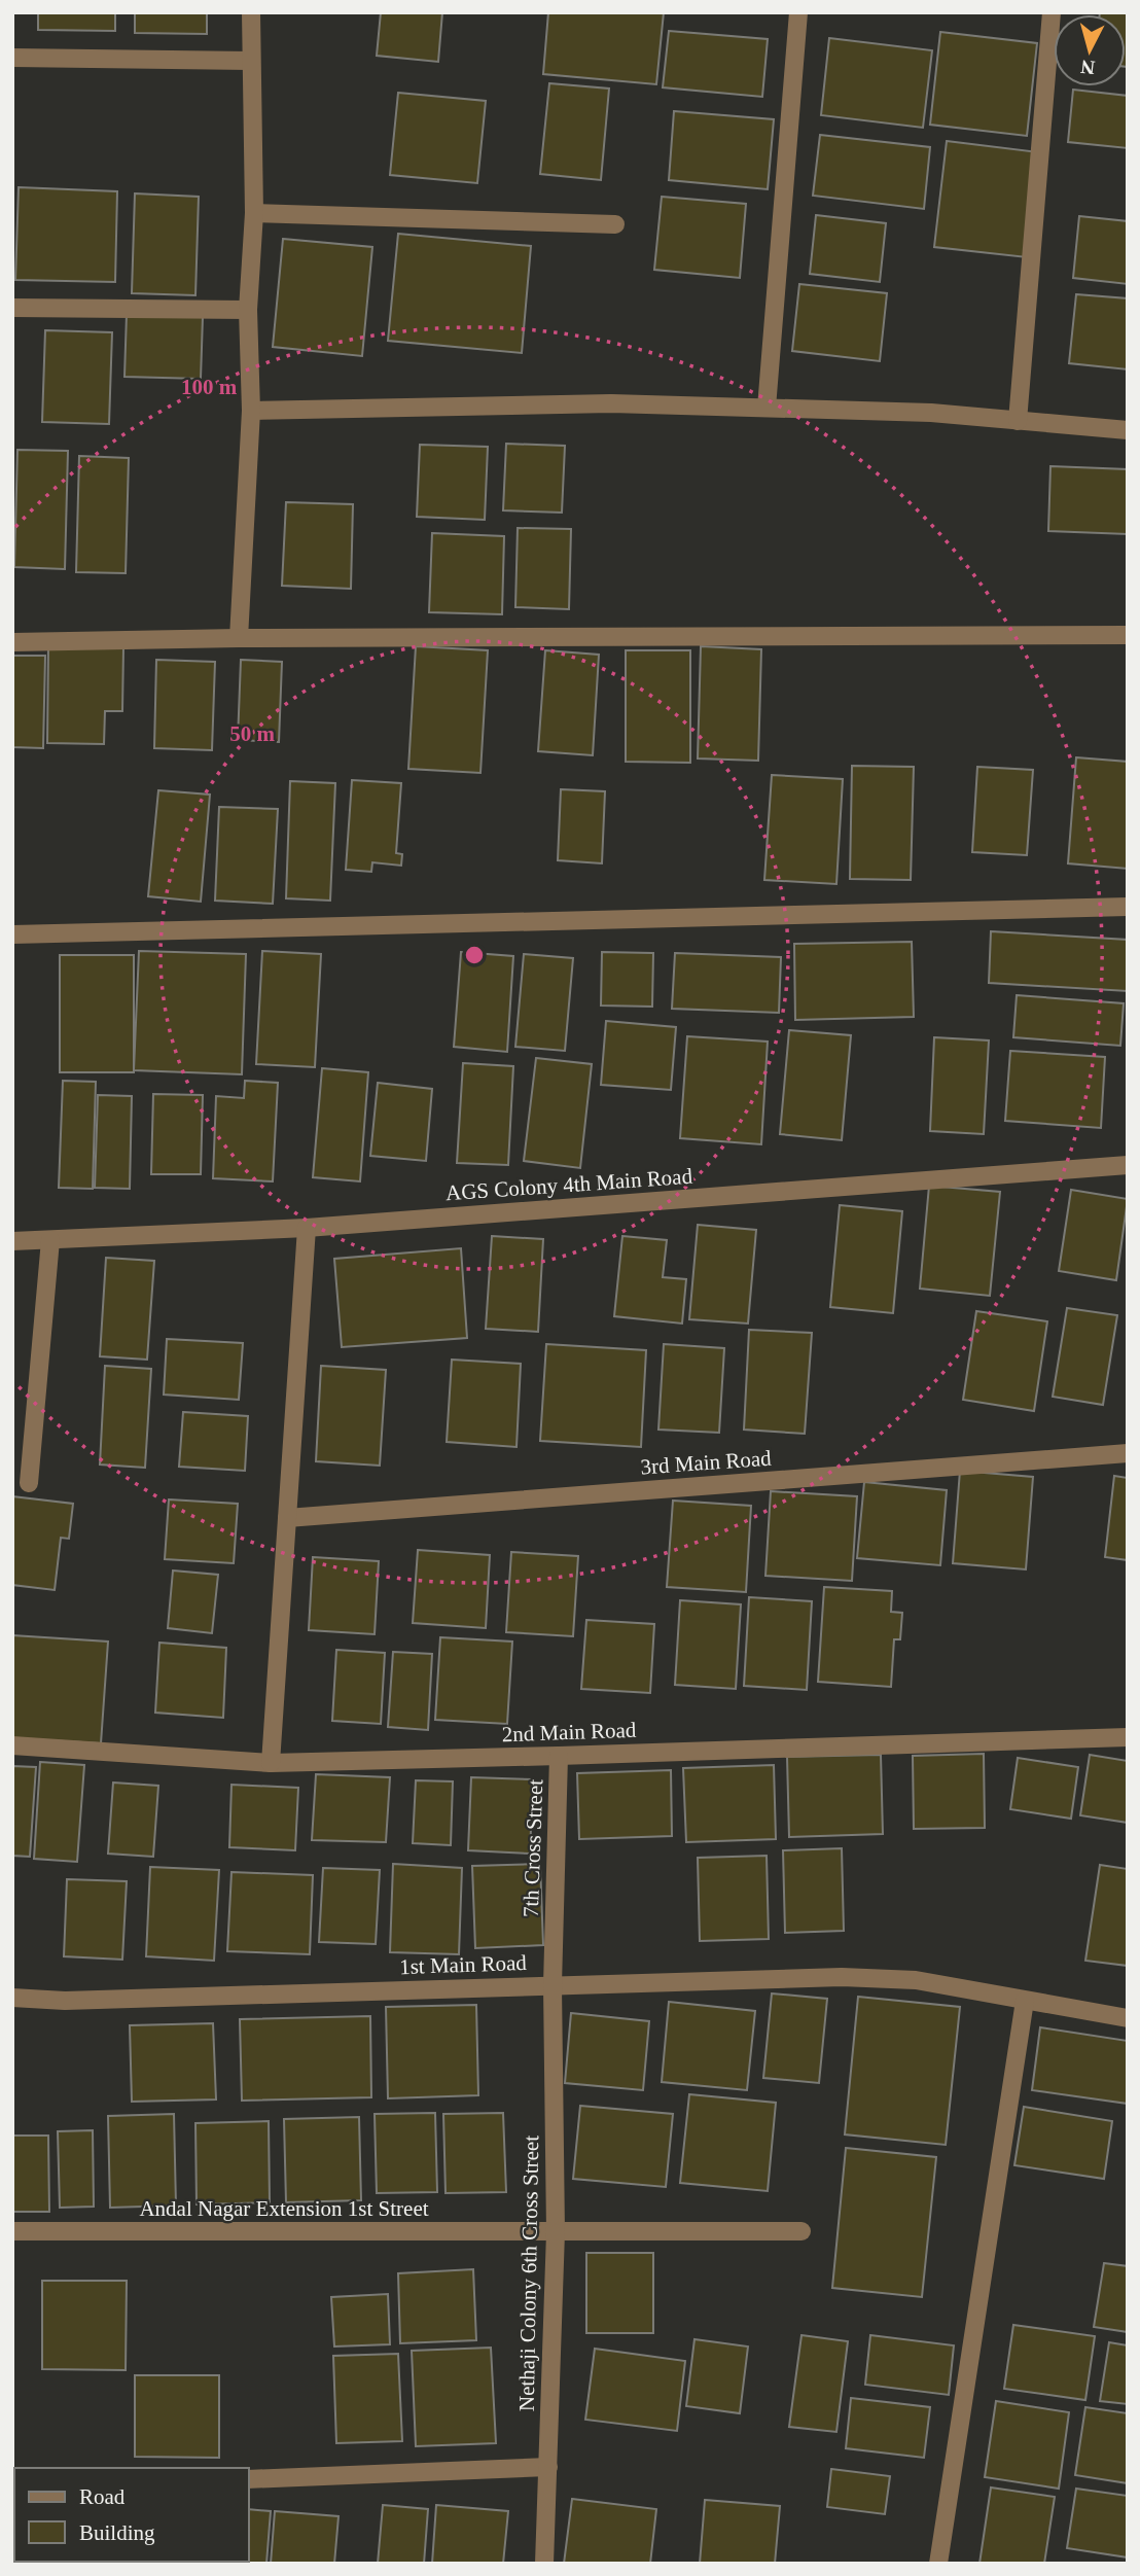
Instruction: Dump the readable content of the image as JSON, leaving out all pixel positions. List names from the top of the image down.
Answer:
{
  "streets": {
    "street": [
      "AGS Colony 4th Main Road",
      "3rd Main Road",
      "2nd Main Road",
      "7th Cross Street",
      "1st Main Road",
      "Andal Nagar Extension 1st Street",
      "Nethaji Colony 6th Cross Street"
    ]
  },
  "crossings": [
    ["2nd Main Road", "7th Cross Street"],
    ["7th Cross Street", "1st Main Road"],
    ["7th Cross Street", "Nethaji Colony 6th Cross Street"],
    ["1st Main Road", "Nethaji Colony 6th Cross Street"],
    ["Andal Nagar Extension 1st Street", "Nethaji Colony 6th Cross Street"]
  ],
  "legend": ["Road", "Building"],
  "north": "bottom",
  "rings": ["100 m", "50 m"]
}
